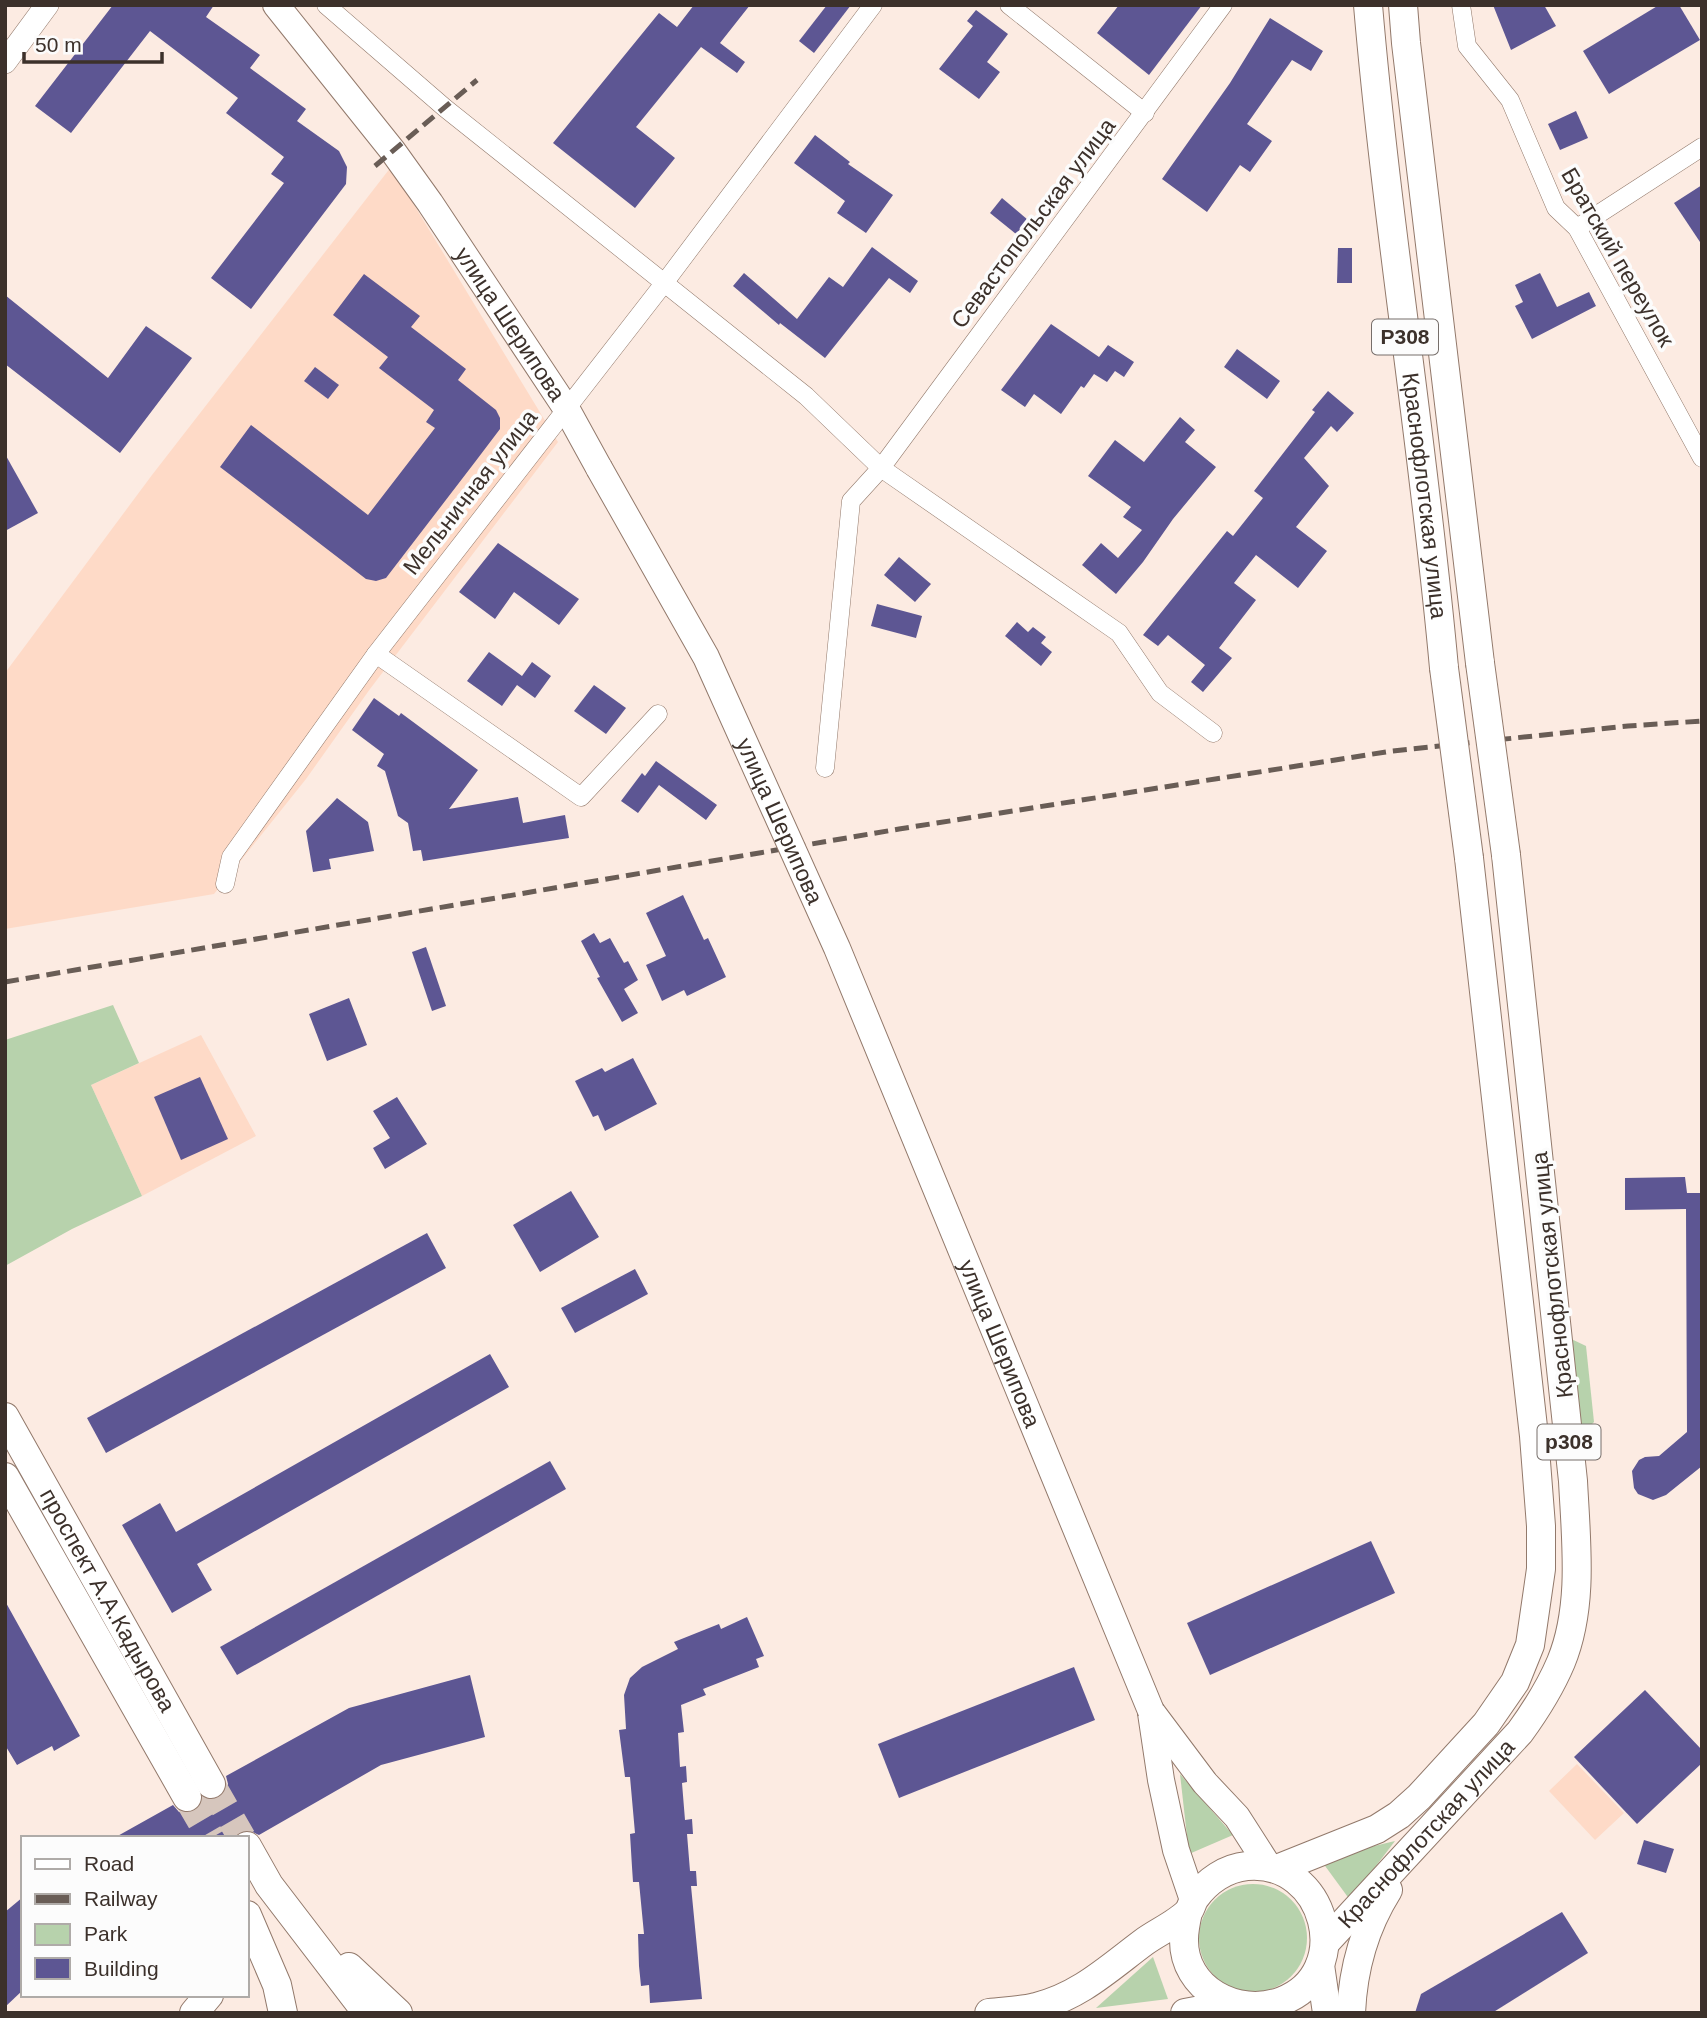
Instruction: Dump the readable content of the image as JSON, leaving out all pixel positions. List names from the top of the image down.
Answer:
{
  "streets": {
    "main road": [
      "улица Шерипова",
      "P308",
      "Краснофлотская улица",
      "p308",
      "проспект А.А.Кадырова"
    ],
    "street": ["Севастопольская улица", "Братский переулок", "Мельничная улица"]
  },
  "crossings": [
    ["улица Шерипова", "Мельничная улица"]
  ],
  "legend": [
    "Road",
    "Railway",
    "Park",
    "Building"
  ],
  "scale_bar": "50 m"
}
